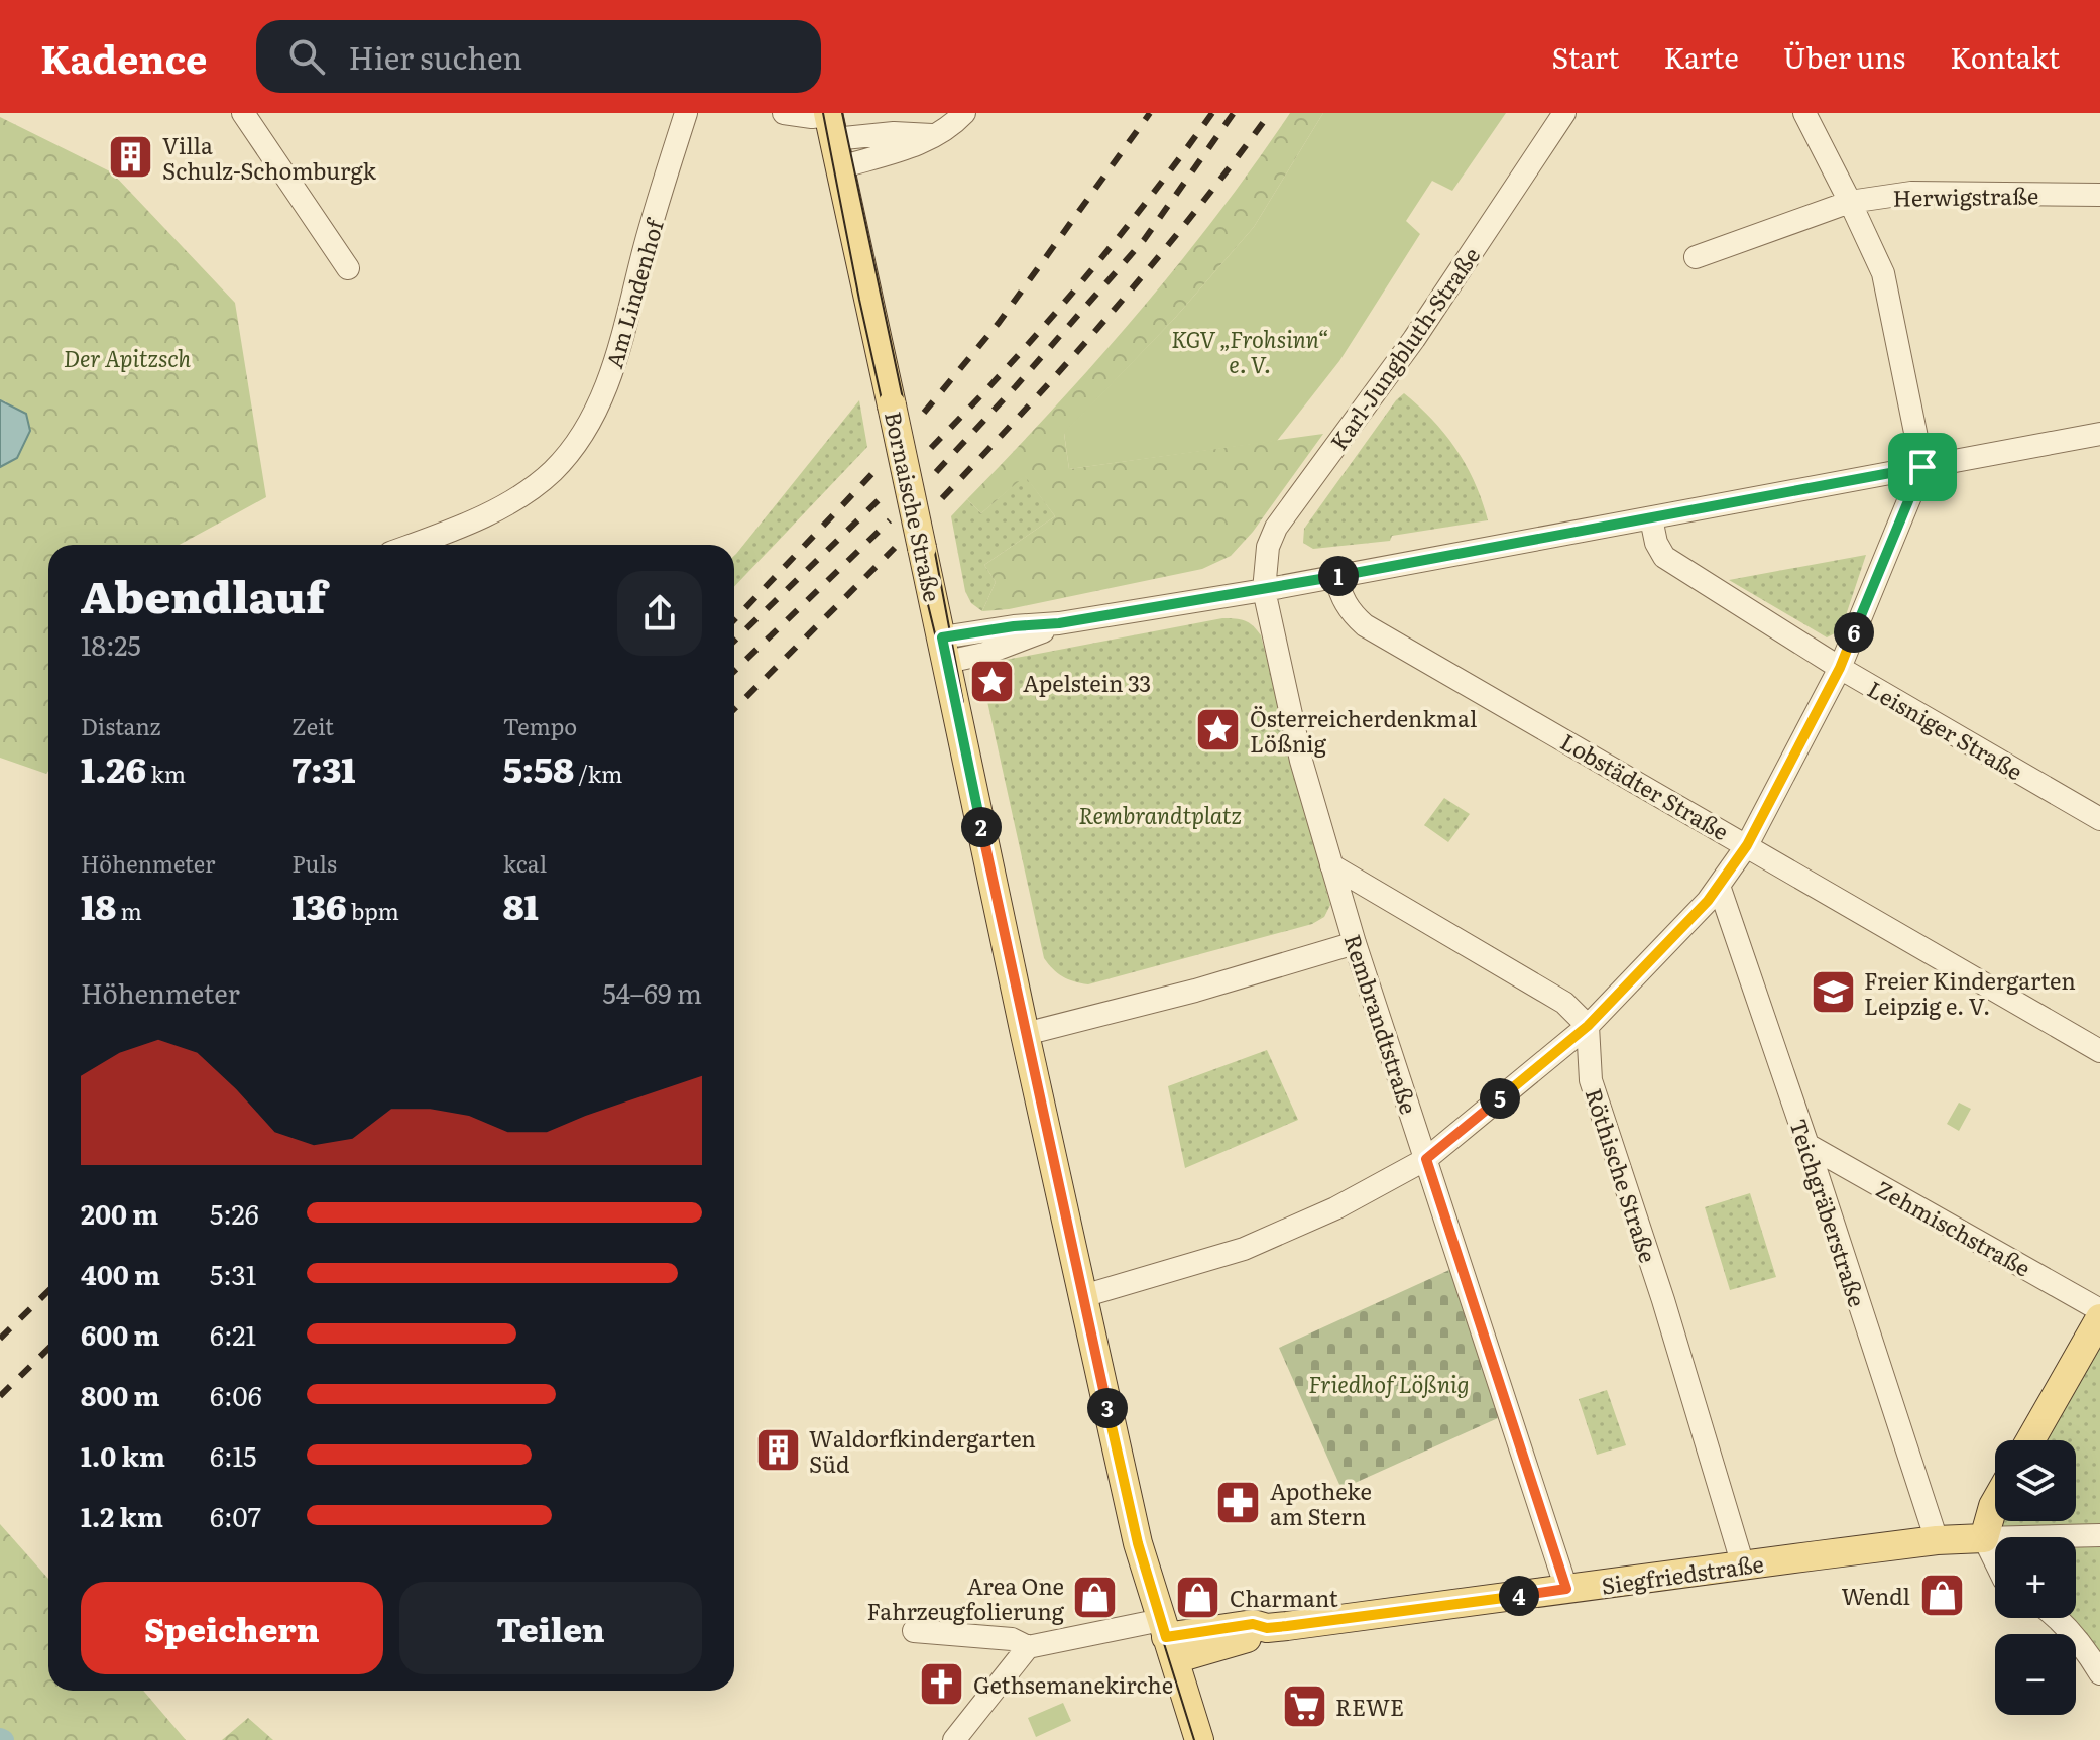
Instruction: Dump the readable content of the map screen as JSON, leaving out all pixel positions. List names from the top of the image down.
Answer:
{
  "streets": {
    "main road": ["Bornaische Straße", "Siegfriedstraße"],
    "street": [
      "Herwigstraße",
      "Am Lindenhof",
      "Karl-Jungbluth-Straße",
      "Leisniger Straße",
      "Lobstädter Straße",
      "Rembrandtstraße",
      "Röthische Straße",
      "Teichgräberstraße",
      "Zehmischstraße"
    ]
  },
  "crossings": [
    ["Karl-Jungbluth-Straße", "Rembrandtstraße"],
    ["Bornaische Straße", "Siegfriedstraße"],
    ["Rembrandtstraße", "Siegfriedstraße"],
    ["Röthische Straße", "Siegfriedstraße"],
    ["Teichgräberstraße", "Zehmischstraße"],
    ["Teichgräberstraße", "Siegfriedstraße"]
  ],
  "parks": [
    "KGV „Frohsinn“ e. V.",
    "Der Apitzsch",
    "Rembrandtplatz",
    "Friedhof Lößnig"
  ],
  "places": {
    "building": ["Villa Schulz-Schomburgk", "Waldorfkindergarten Süd"],
    "place": ["Apelstein 33", "Österreicherdenkmal Lößnig"],
    "school or university": ["Freier Kindergarten Leipzig e. V."],
    "pharmacy": ["Apotheke am Stern"],
    "shop": ["Wendl", "Charmant", "Area One Fahrzeugfolierung"],
    "church": ["Gethsemanekirche"],
    "supermarket": ["REWE"]
  },
  "page": {
    "header": "Kadence",
    "search": "Hier suchen",
    "nav": [
      "Start",
      "Karte",
      "Über uns",
      "Kontakt"
    ],
    "heading": ["Abendlauf", "18:25"],
    "pins": [
      "1",
      "6",
      "2",
      "5",
      "3",
      "4"
    ],
    "stats": [
      ["Distanz", "1.26 km"],
      ["Zeit", "7:31"],
      ["Tempo", "5:58 /km"],
      ["Höhenmeter", "18 m"],
      ["Puls", "136 bpm"],
      ["kcal", "81"]
    ],
    "chart": ["Höhenmeter", "54–69 m"],
    "list": [
      {
        "name": "200 m",
        "note": "5:26"
      },
      {
        "name": "400 m",
        "note": "5:31"
      },
      {
        "name": "600 m",
        "note": "6:21"
      },
      {
        "name": "800 m",
        "note": "6:06"
      },
      {
        "name": "1.0 km",
        "note": "6:15"
      },
      {
        "name": "1.2 km",
        "note": "6:07"
      }
    ],
    "map_buttons": ["+", "−"],
    "buttons": ["Speichern", "Teilen"]
  }
}
